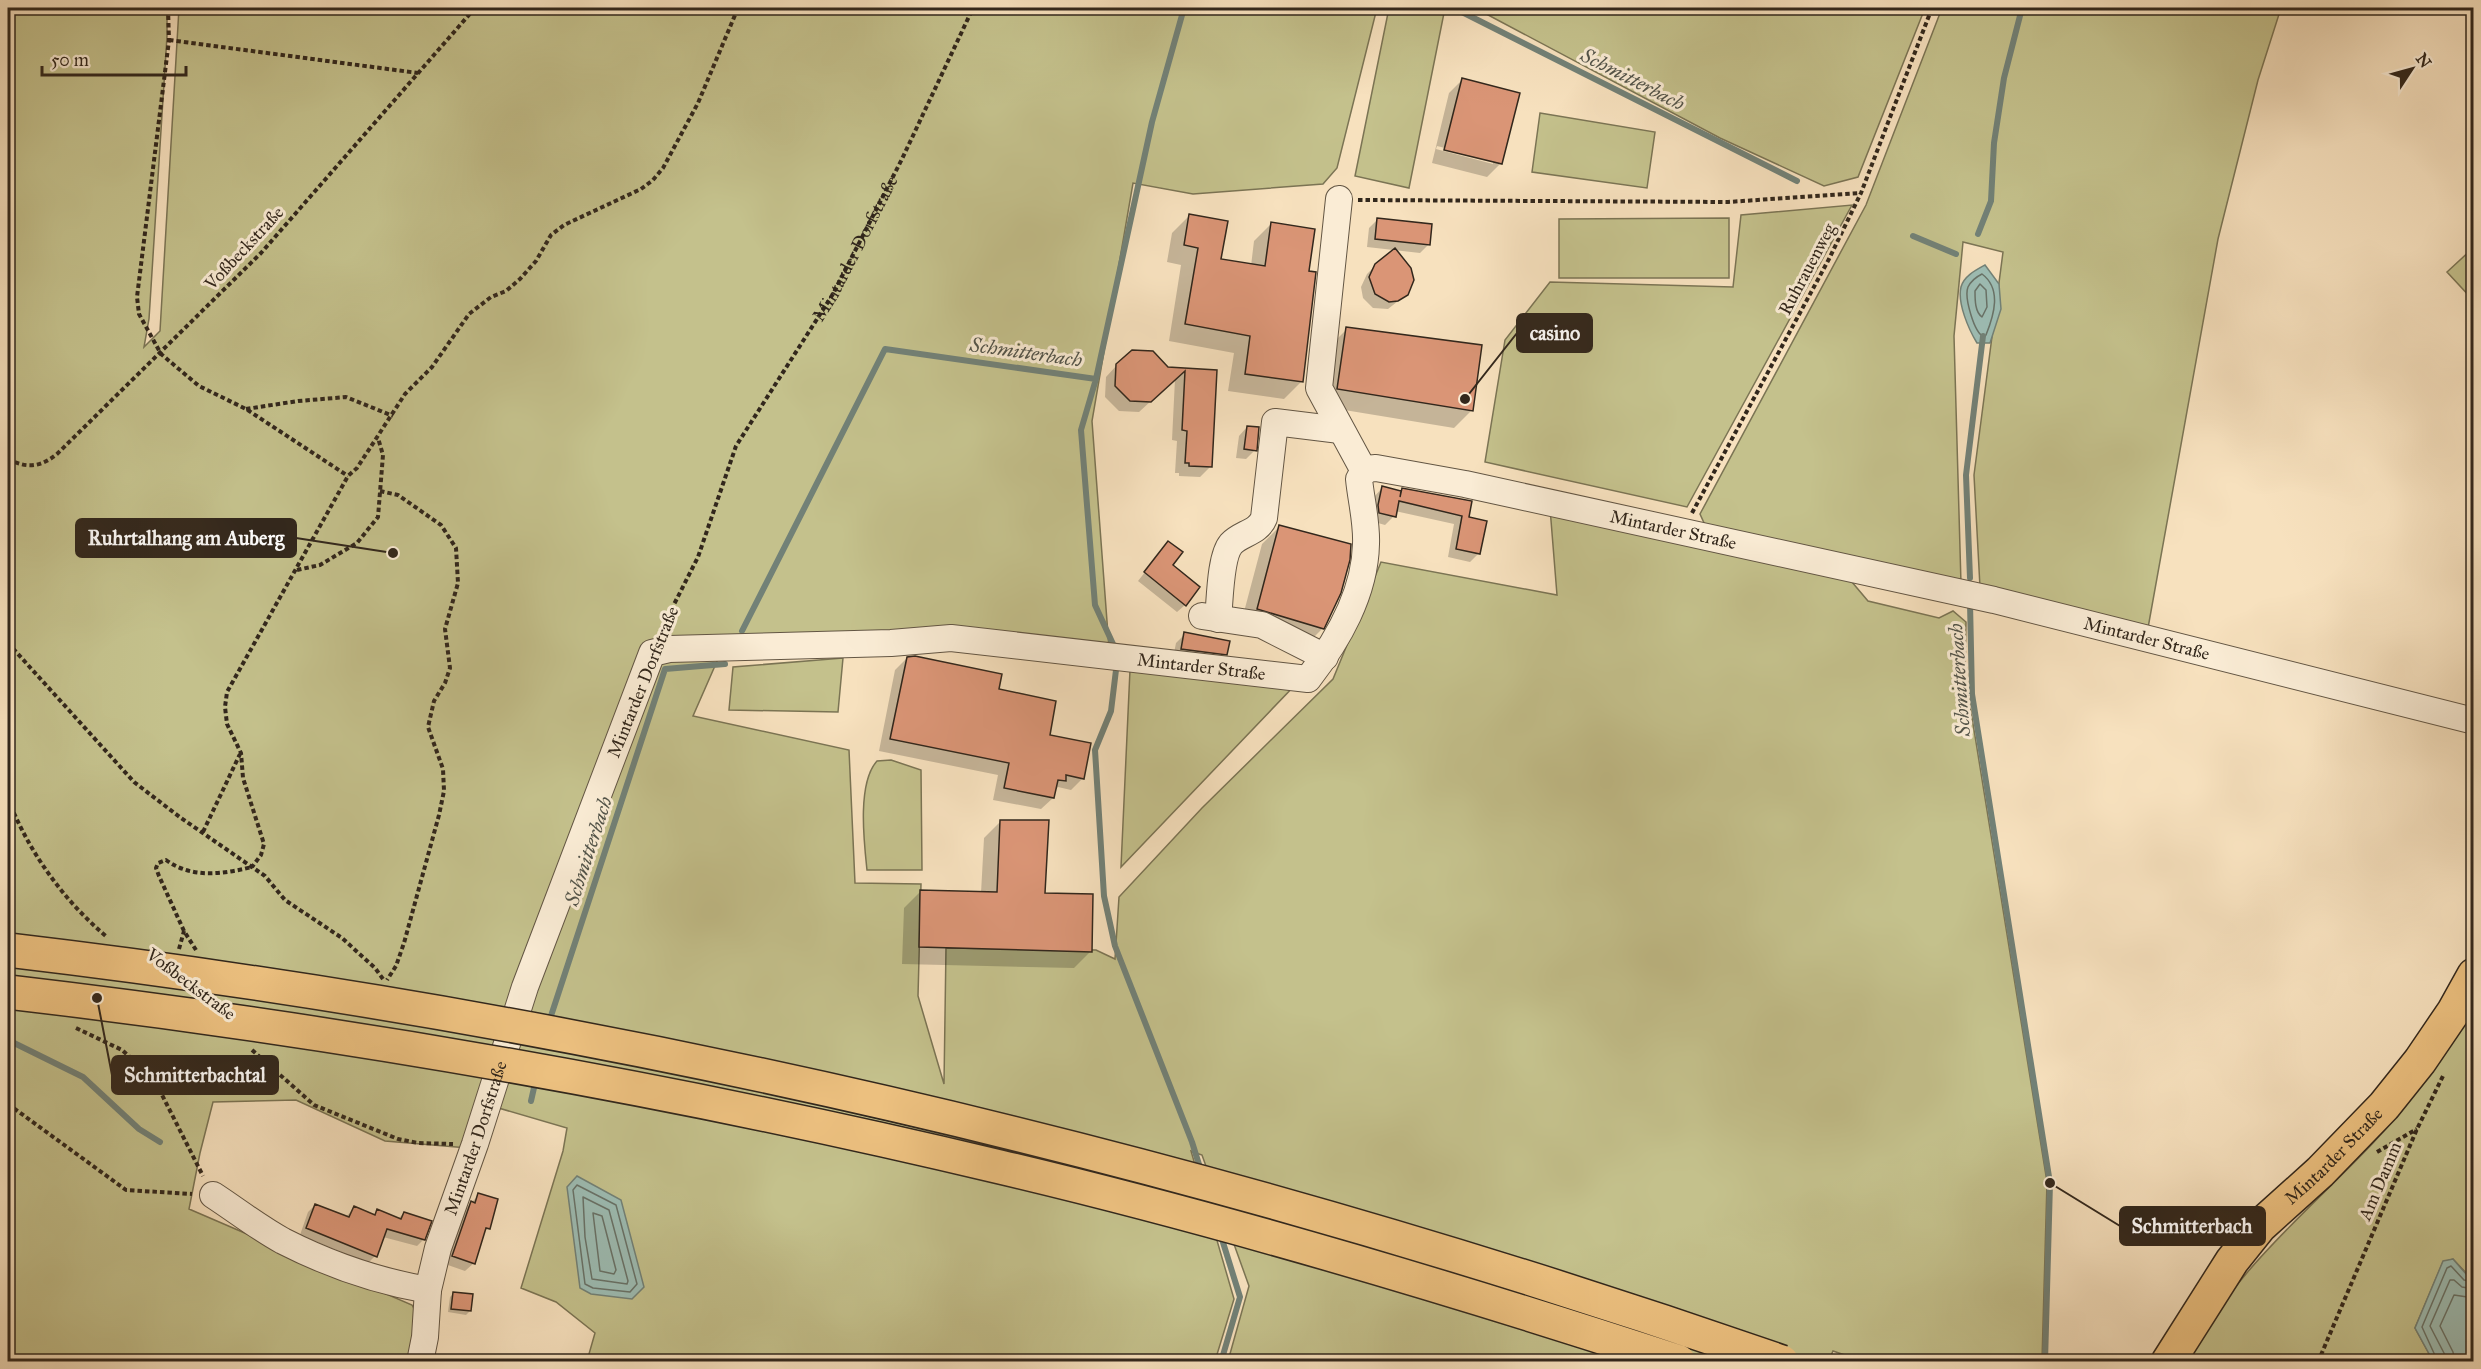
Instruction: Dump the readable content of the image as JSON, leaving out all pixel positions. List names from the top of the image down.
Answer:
{
  "streets": {
    "main road": ["Mintarder Straße"],
    "street": ["Mintarder Dorfstraße"],
    "path": ["Voßbeckstraße", "Ruhrauenweg", "Am Damm"]
  },
  "crossings": [
    ["Mintarder Dorfstraße", "Mintarder Straße"],
    ["Ruhrauenweg", "Mintarder Straße"]
  ],
  "water": ["Schmitterbach"],
  "places": [
    "casino",
    "Ruhrtalhang am Auberg",
    "Schmitterbachtal",
    "Schmitterbach"
  ],
  "scale_bar": "50 m",
  "north": "top right"
}
